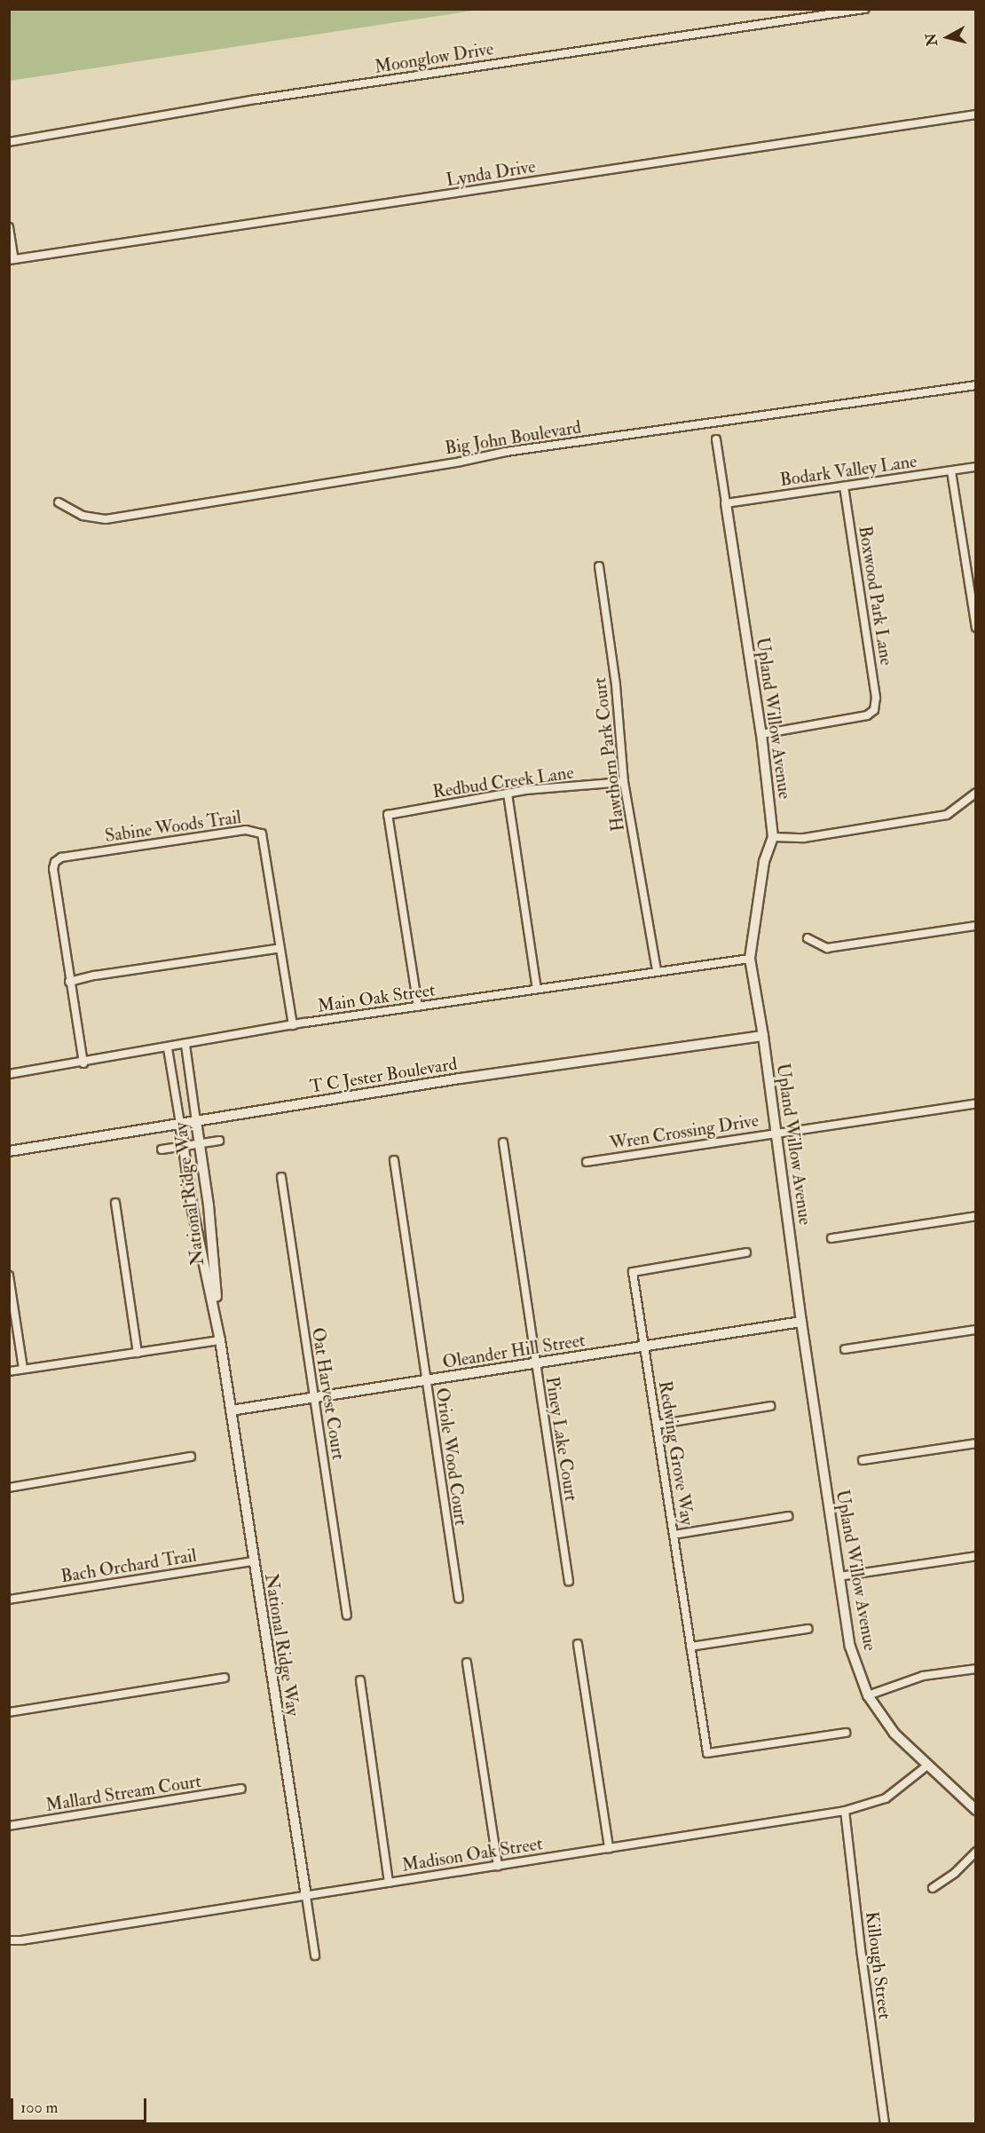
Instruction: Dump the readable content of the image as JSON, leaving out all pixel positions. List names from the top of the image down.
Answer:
{
  "streets": {
    "street": [
      "Moonglow Drive",
      "Lynda Drive",
      "Big John Boulevard",
      "Bodark Valley Lane",
      "Boxwood Park Lane",
      "Upland Willow Avenue",
      "Hawthorn Park Court",
      "Redbud Creek Lane",
      "Sabine Woods Trail",
      "Main Oak Street",
      "T C Jester Boulevard",
      "Wren Crossing Drive",
      "National Ridge Way",
      "Oleander Hill Street",
      "Oat Harvest Court",
      "Piney Lake Court",
      "Redwing Grove Way",
      "Oriole Wood Court",
      "Bach Orchard Trail",
      "Mallard Stream Court",
      "Madison Oak Street",
      "Killough Street"
    ]
  },
  "crossings": [
    ["Bodark Valley Lane", "Boxwood Park Lane"],
    ["Bodark Valley Lane", "Upland Willow Avenue"],
    ["Boxwood Park Lane", "Upland Willow Avenue"],
    ["Upland Willow Avenue", "Main Oak Street"],
    ["Upland Willow Avenue", "T C Jester Boulevard"],
    ["Upland Willow Avenue", "Wren Crossing Drive"],
    ["Upland Willow Avenue", "Oleander Hill Street"],
    ["Upland Willow Avenue", "Madison Oak Street"],
    ["Hawthorn Park Court", "Redbud Creek Lane"],
    ["Hawthorn Park Court", "Main Oak Street"],
    ["Redbud Creek Lane", "Main Oak Street"],
    ["Sabine Woods Trail", "Main Oak Street"],
    ["Main Oak Street", "National Ridge Way"],
    ["T C Jester Boulevard", "National Ridge Way"],
    ["National Ridge Way", "Oleander Hill Street"],
    ["National Ridge Way", "Bach Orchard Trail"],
    ["National Ridge Way", "Madison Oak Street"],
    ["Oleander Hill Street", "Oat Harvest Court"],
    ["Oleander Hill Street", "Piney Lake Court"],
    ["Oleander Hill Street", "Redwing Grove Way"],
    ["Oleander Hill Street", "Oriole Wood Court"],
    ["Madison Oak Street", "Killough Street"]
  ],
  "scale_bar": "100 m",
  "north": "left"
}
